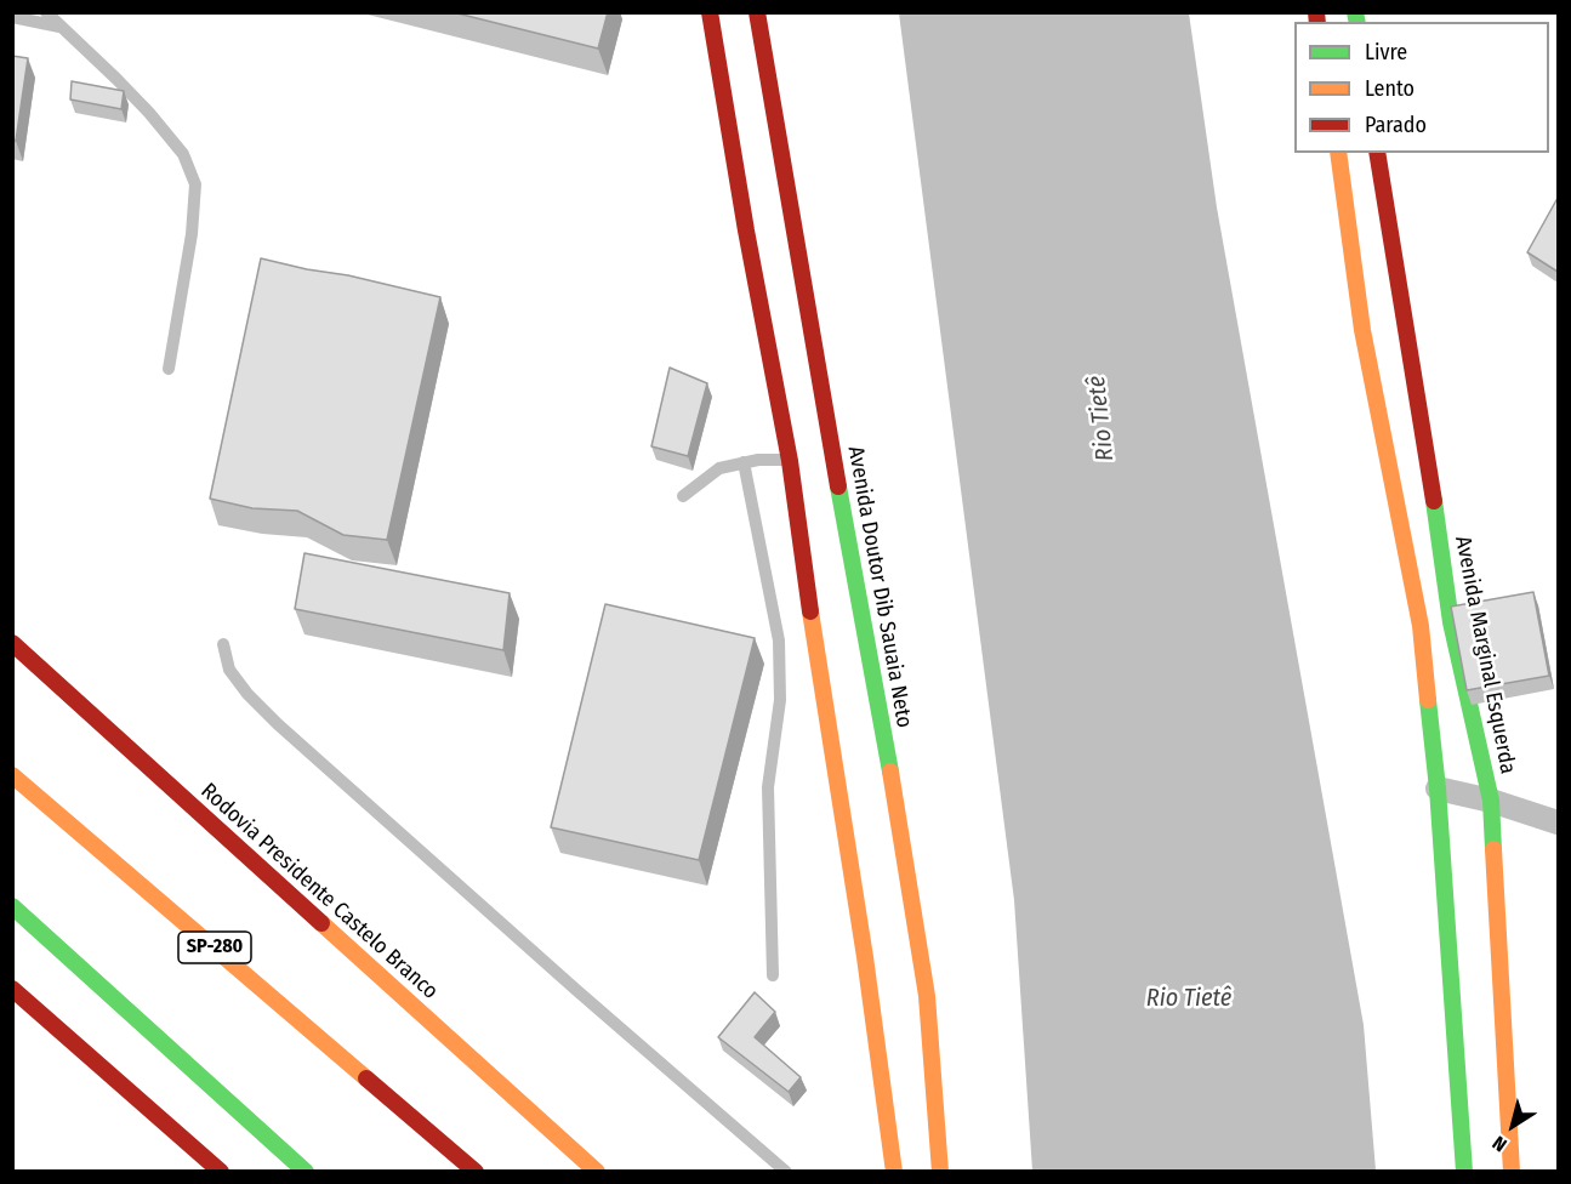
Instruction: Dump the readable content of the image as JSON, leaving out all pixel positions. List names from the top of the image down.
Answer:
{
  "streets": {
    "main road": [
      "Avenida Doutor Dib Sauaia Neto",
      "Avenida Marginal Esquerda",
      "Rodovia Presidente Castelo Branco",
      "SP-280"
    ]
  },
  "water": ["Rio Tietê"],
  "legend": ["Livre", "Lento", "Parado"],
  "north": "bottom left"
}
